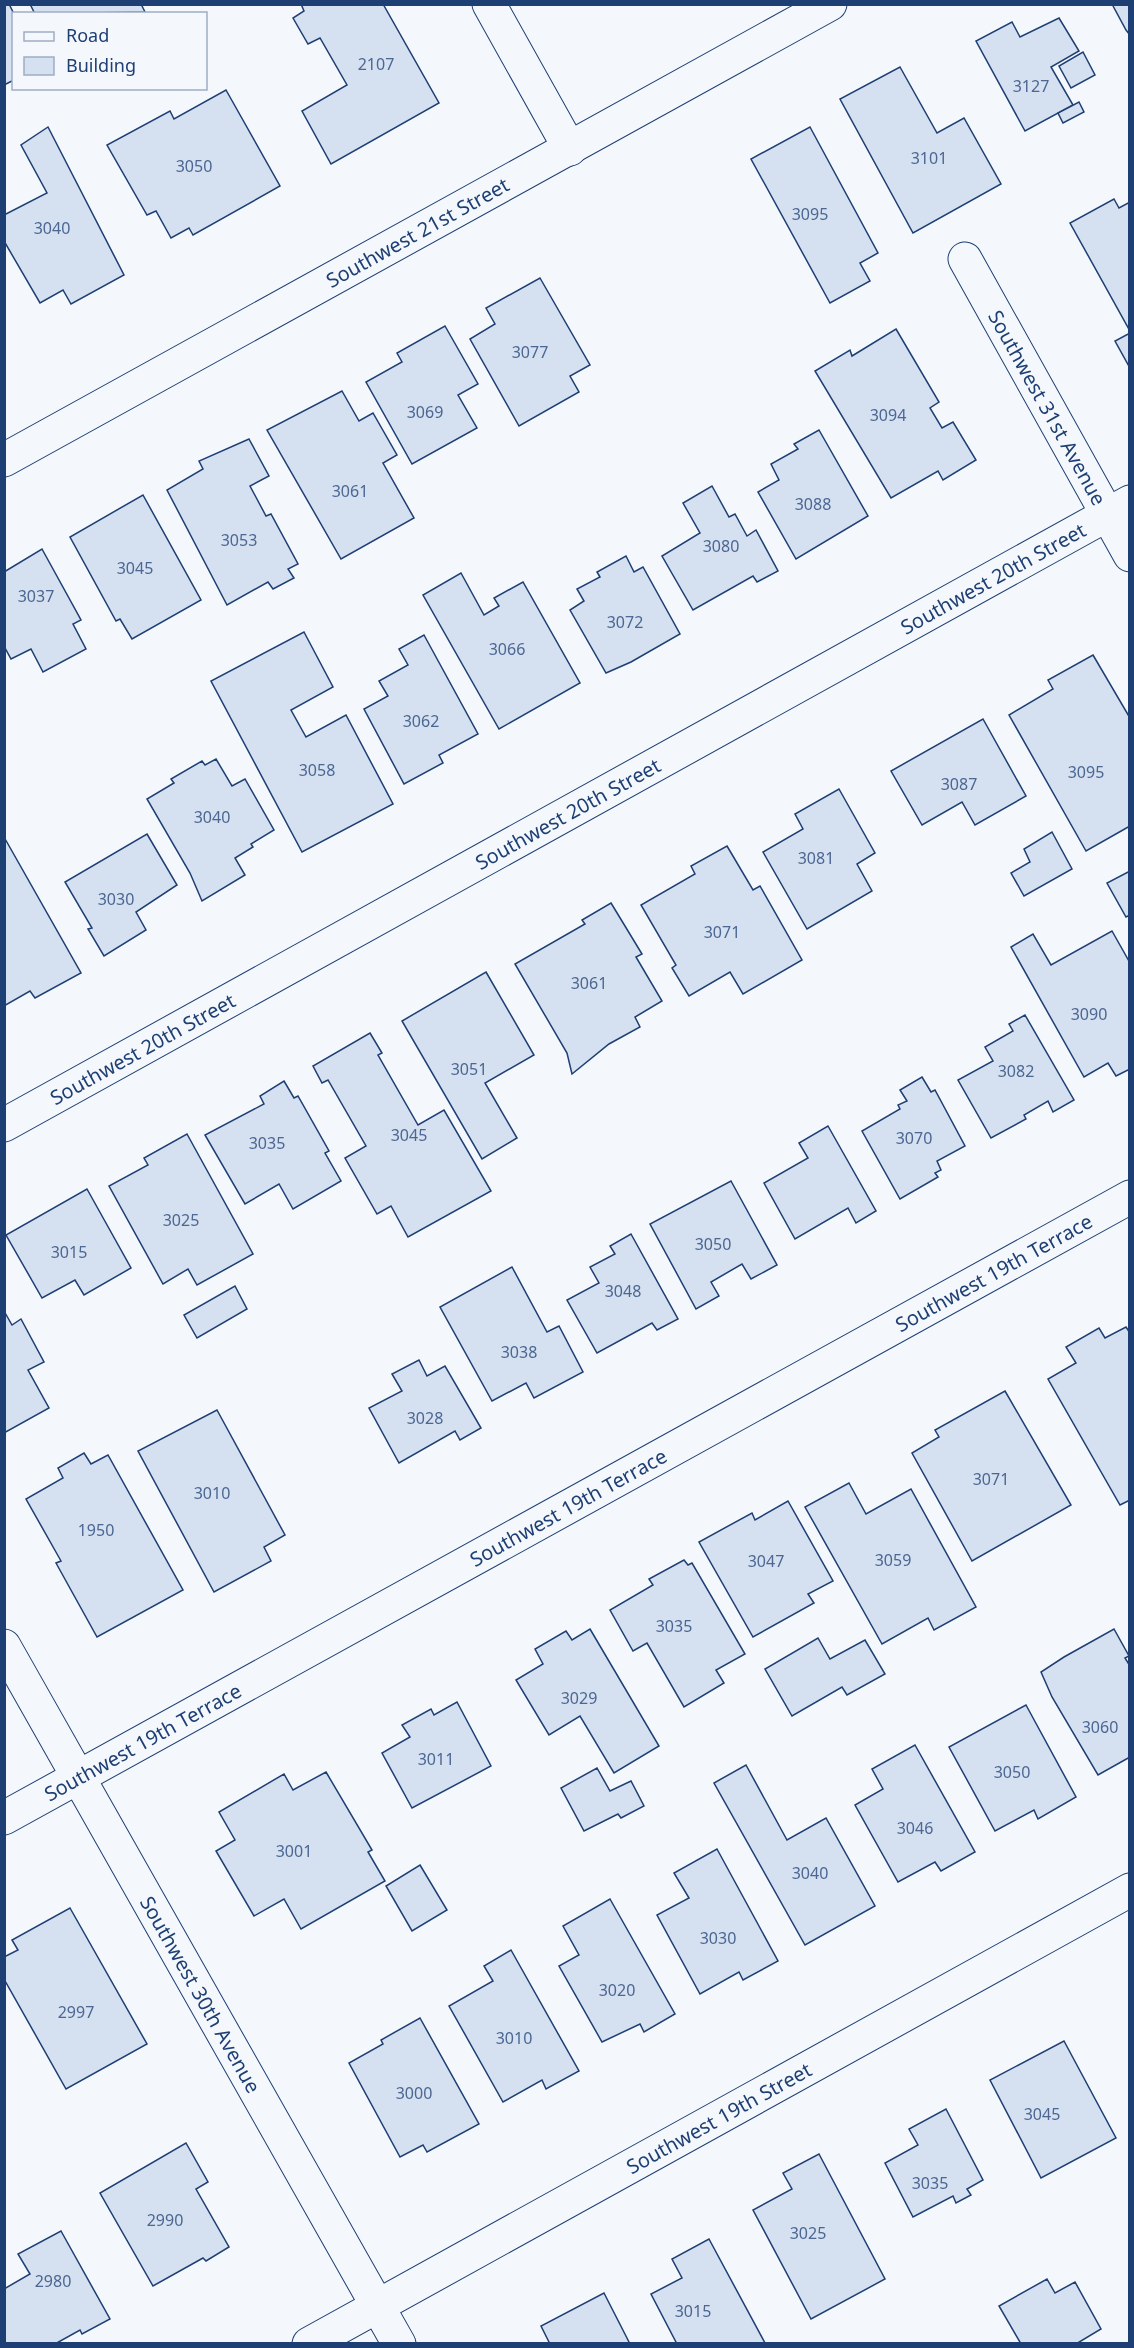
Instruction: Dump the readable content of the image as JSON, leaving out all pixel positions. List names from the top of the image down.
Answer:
{
  "streets": {
    "street": [
      "Southwest 21st Street",
      "Southwest 31st Avenue",
      "Southwest 20th Street",
      "Southwest 19th Terrace",
      "Southwest 30th Avenue",
      "Southwest 19th Street"
    ]
  },
  "crossings": [
    ["Southwest 31st Avenue", "Southwest 20th Street"],
    ["Southwest 19th Terrace", "Southwest 30th Avenue"],
    ["Southwest 30th Avenue", "Southwest 19th Street"]
  ],
  "house_numbers": [
    "2107",
    "3127",
    "3101",
    "3050",
    "3095",
    "3040",
    "3077",
    "3069",
    "3094",
    "3061",
    "3088",
    "3053",
    "3080",
    "3045",
    "3037",
    "3072",
    "3066",
    "3062",
    "3058",
    "3095",
    "3087",
    "3040",
    "3081",
    "3030",
    "3071",
    "3061",
    "3090",
    "3051",
    "3082",
    "3045",
    "3070",
    "3035",
    "3025",
    "3050",
    "3015",
    "3048",
    "3038",
    "3028",
    "3071",
    "3010",
    "1950",
    "3059",
    "3047",
    "3035",
    "3029",
    "3060",
    "3011",
    "3050",
    "3046",
    "3001",
    "3040",
    "3030",
    "3020",
    "2997",
    "3010",
    "3000",
    "3045",
    "3035",
    "2990",
    "3025",
    "2980",
    "3015"
  ],
  "legend": ["Road", "Building"]
}
